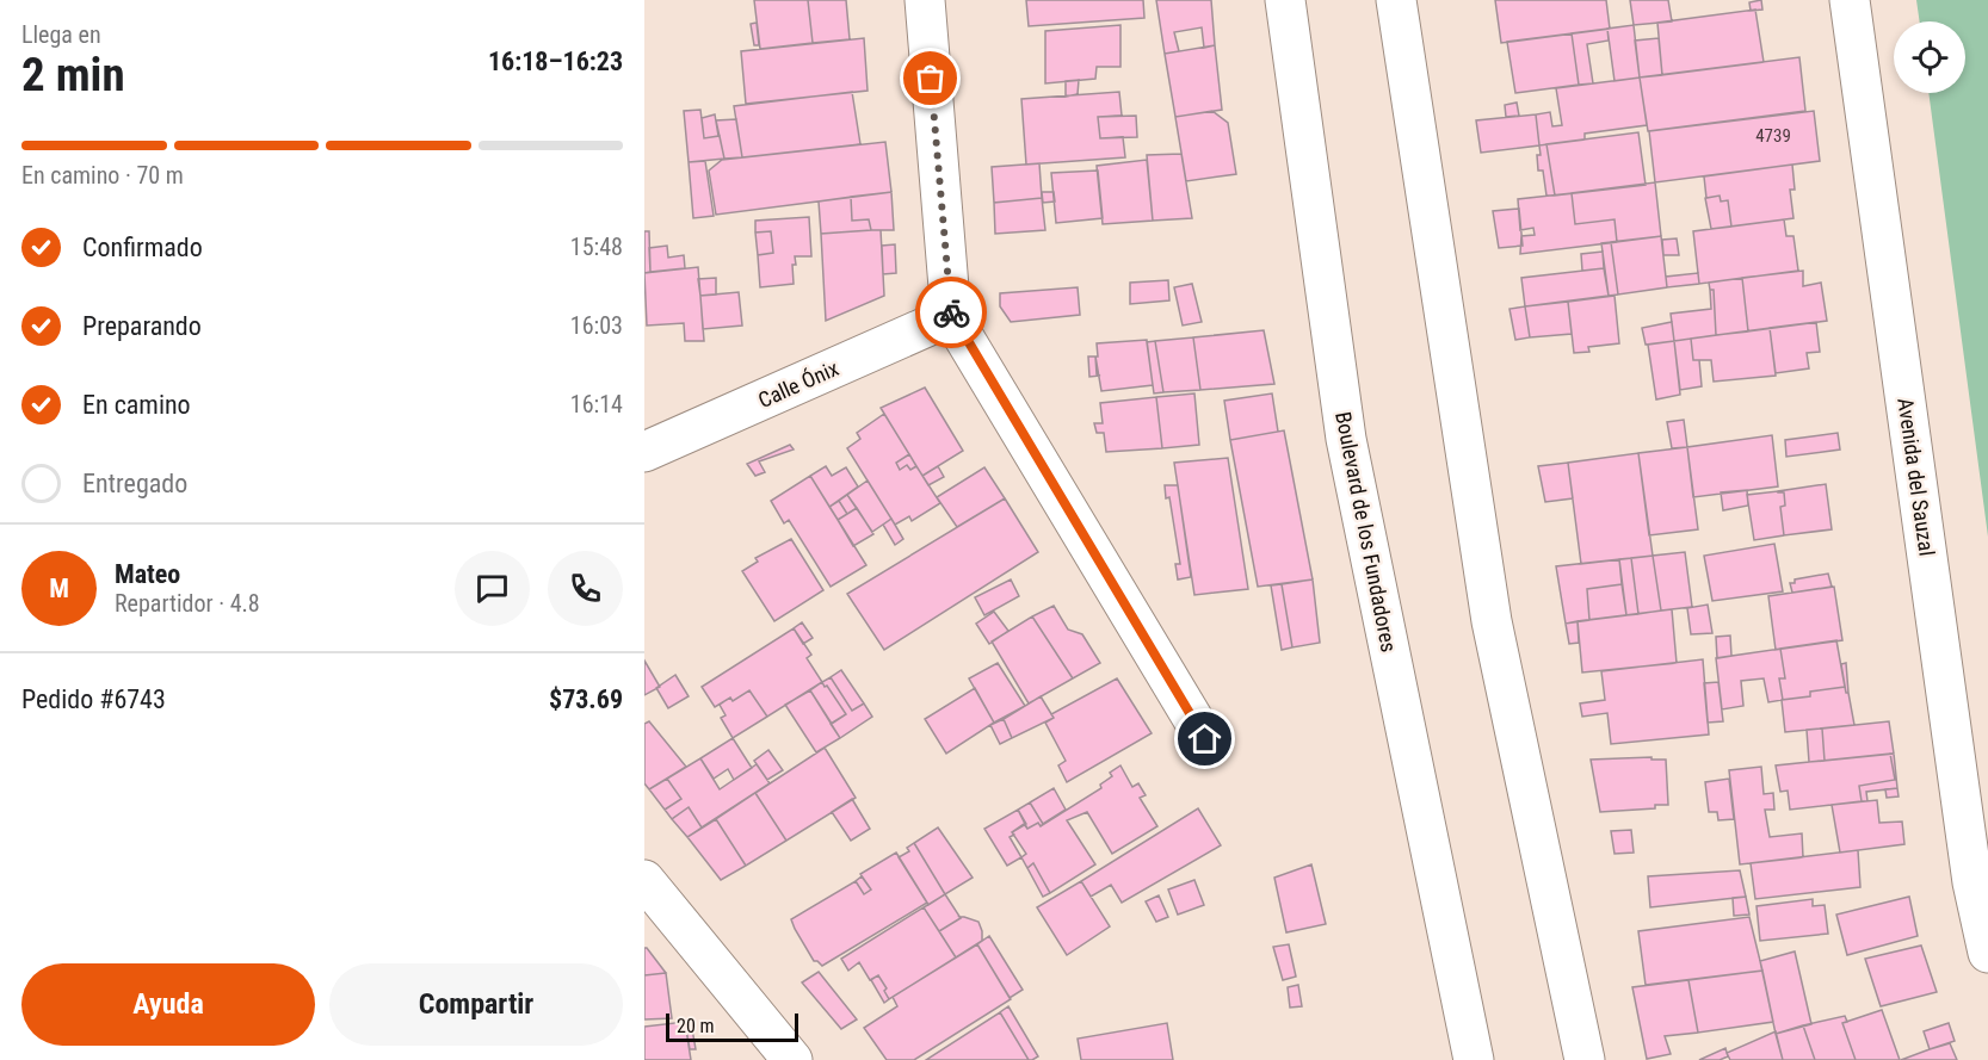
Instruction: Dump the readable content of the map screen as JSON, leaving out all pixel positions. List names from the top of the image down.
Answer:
{
  "streets": {
    "street": ["Calle Ónix", "Avenida del Sauzal", "Boulevard de los Fundadores"]
  },
  "house_numbers": ["4739"],
  "scale_bar": "20 m",
  "page": {
    "heading": ["2 min", "Llega en", "16:18–16:23"],
    "panel": [
      "Mateo",
      "Repartidor · 4.8",
      "Pedido #6743",
      "$73.69"
    ],
    "bar": "En camino · 70 m",
    "list": [
      ["Confirmado", "15:48"],
      ["Preparando", "16:03"],
      ["En camino", "16:14"],
      "Entregado"
    ],
    "round": "M",
    "buttons": ["Ayuda", "Compartir"],
    "scale": "20 m"
  }
}
